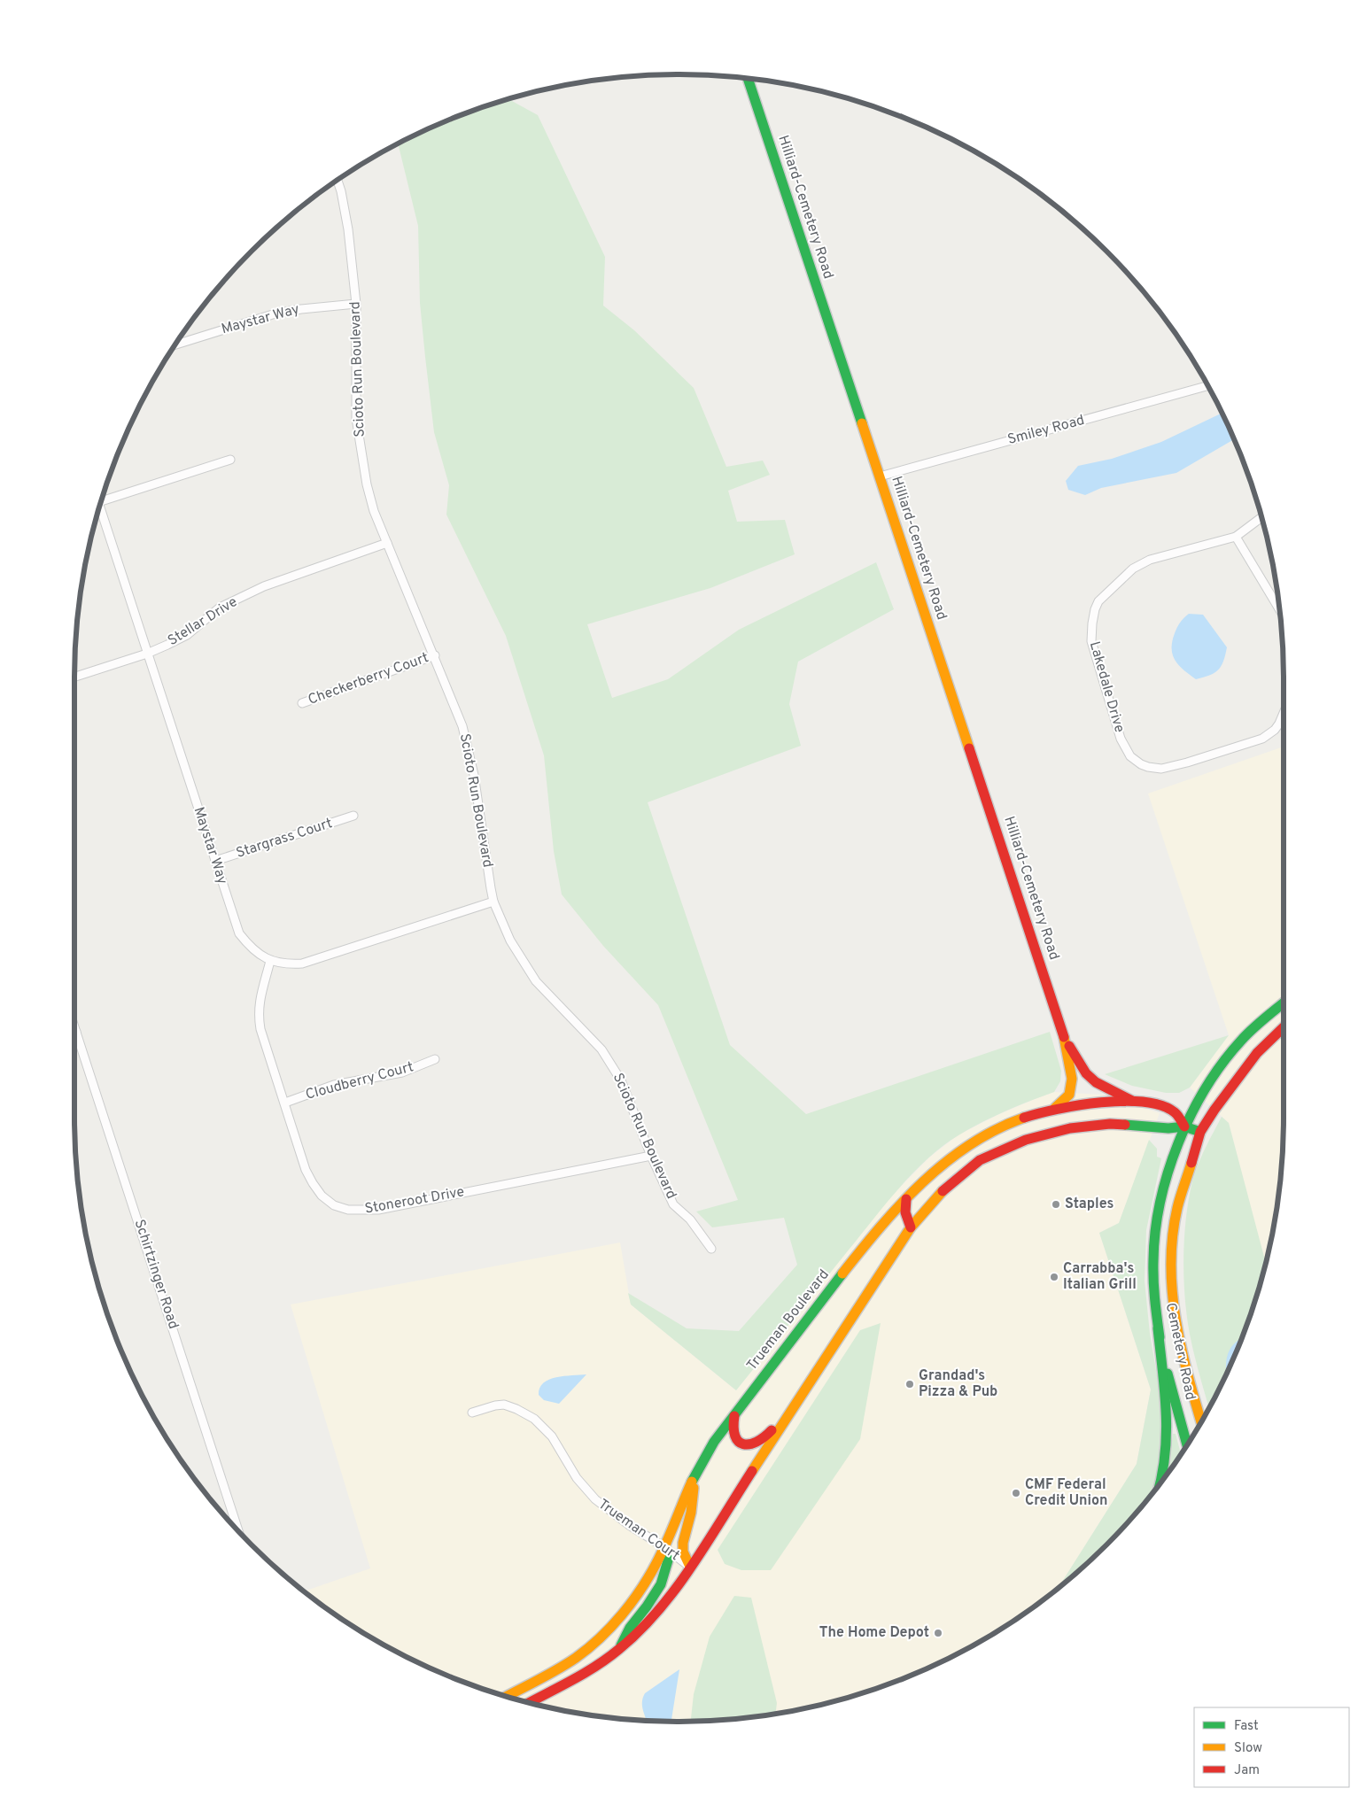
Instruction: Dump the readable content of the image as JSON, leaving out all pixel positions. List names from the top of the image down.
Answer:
{
  "streets": {
    "main road": ["Hilliard-Cemetery Road", "Trueman Boulevard", "Cemetery Road"],
    "street": [
      "Maystar Way",
      "Scioto Run Boulevard",
      "Smiley Road",
      "Stellar Drive",
      "Checkerberry Court",
      "Lakedale Drive",
      "Stargrass Court",
      "Cloudberry Court",
      "Stoneroot Drive",
      "Schirtzinger Road",
      "Trueman Court"
    ]
  },
  "crossings": [
    ["Hilliard-Cemetery Road", "Smiley Road"],
    ["Hilliard-Cemetery Road", "Trueman Boulevard"],
    ["Maystar Way", "Scioto Run Boulevard"],
    ["Maystar Way", "Stellar Drive"],
    ["Maystar Way", "Stargrass Court"],
    ["Maystar Way", "Stoneroot Drive"],
    ["Scioto Run Boulevard", "Stellar Drive"],
    ["Scioto Run Boulevard", "Checkerberry Court"],
    ["Scioto Run Boulevard", "Stoneroot Drive"],
    ["Cloudberry Court", "Stoneroot Drive"],
    ["Trueman Boulevard", "Cemetery Road"],
    ["Trueman Boulevard", "Trueman Court"]
  ],
  "places": [
    "Staples",
    "Carrabba's Italian Grill",
    "Grandad's Pizza & Pub",
    "CMF Federal Credit Union",
    "The Home Depot"
  ],
  "legend": ["Fast", "Slow", "Jam"]
}
